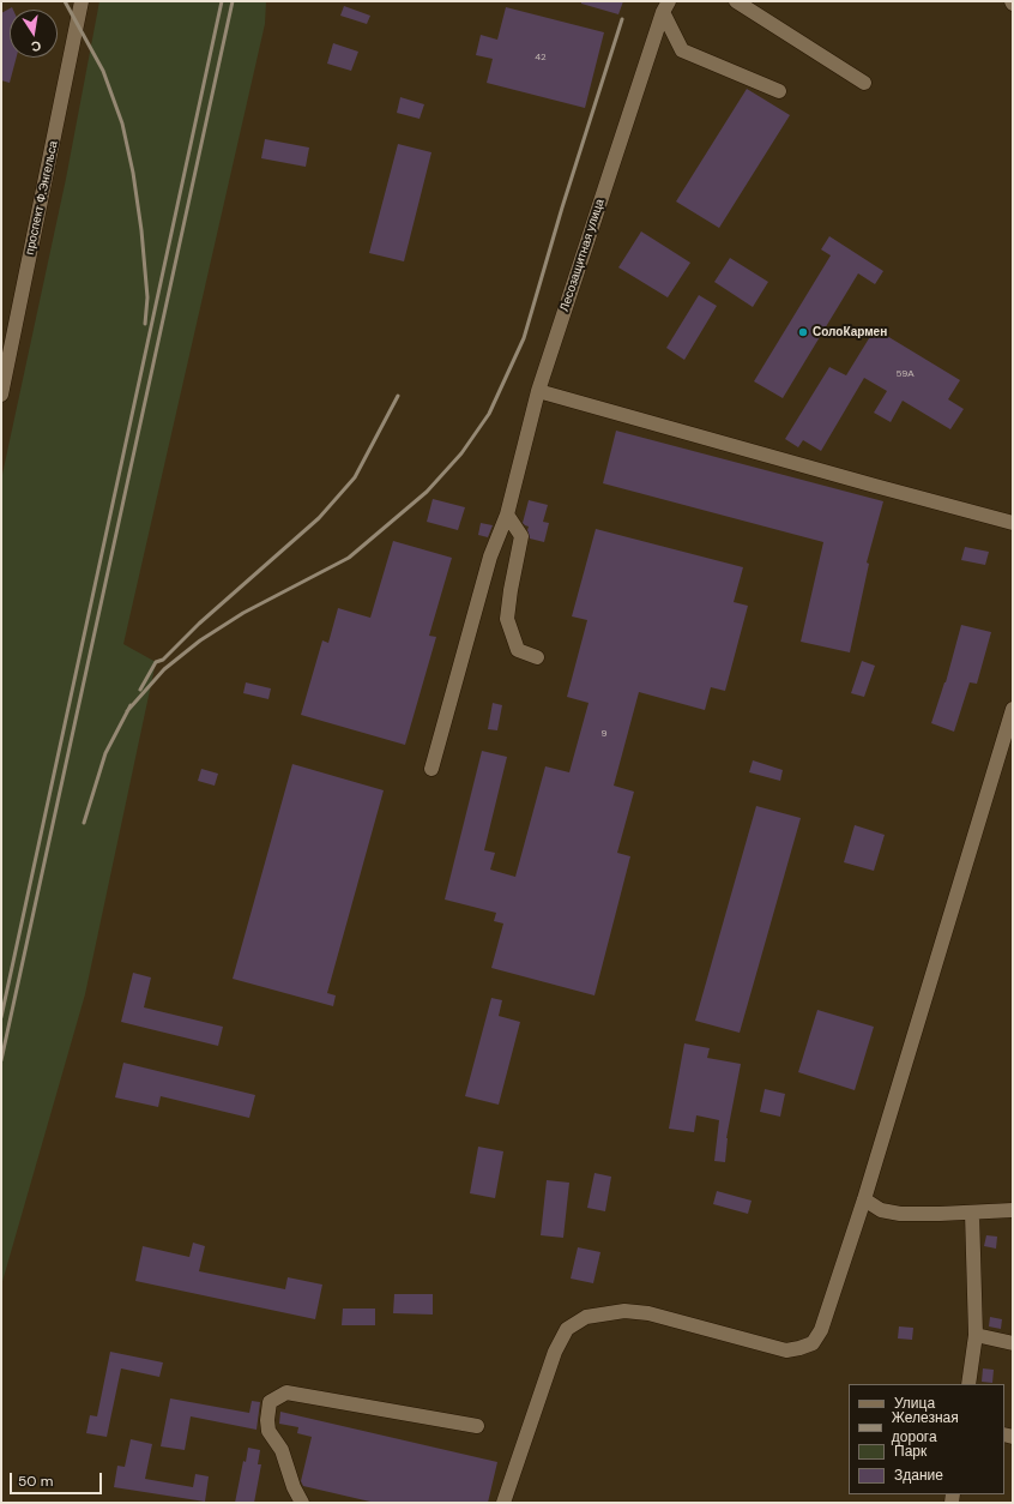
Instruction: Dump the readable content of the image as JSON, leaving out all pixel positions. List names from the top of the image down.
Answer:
{
  "streets": {
    "street": ["проспект Ф.Энгельса", "Лесозащитная улица"]
  },
  "places": ["СолоКармен"],
  "house_numbers": ["42", "59А", "9"],
  "legend": [
    "Улица",
    "Железная дорога",
    "Парк",
    "Здание"
  ],
  "scale_bar": "50 m",
  "north": "bottom"
}
